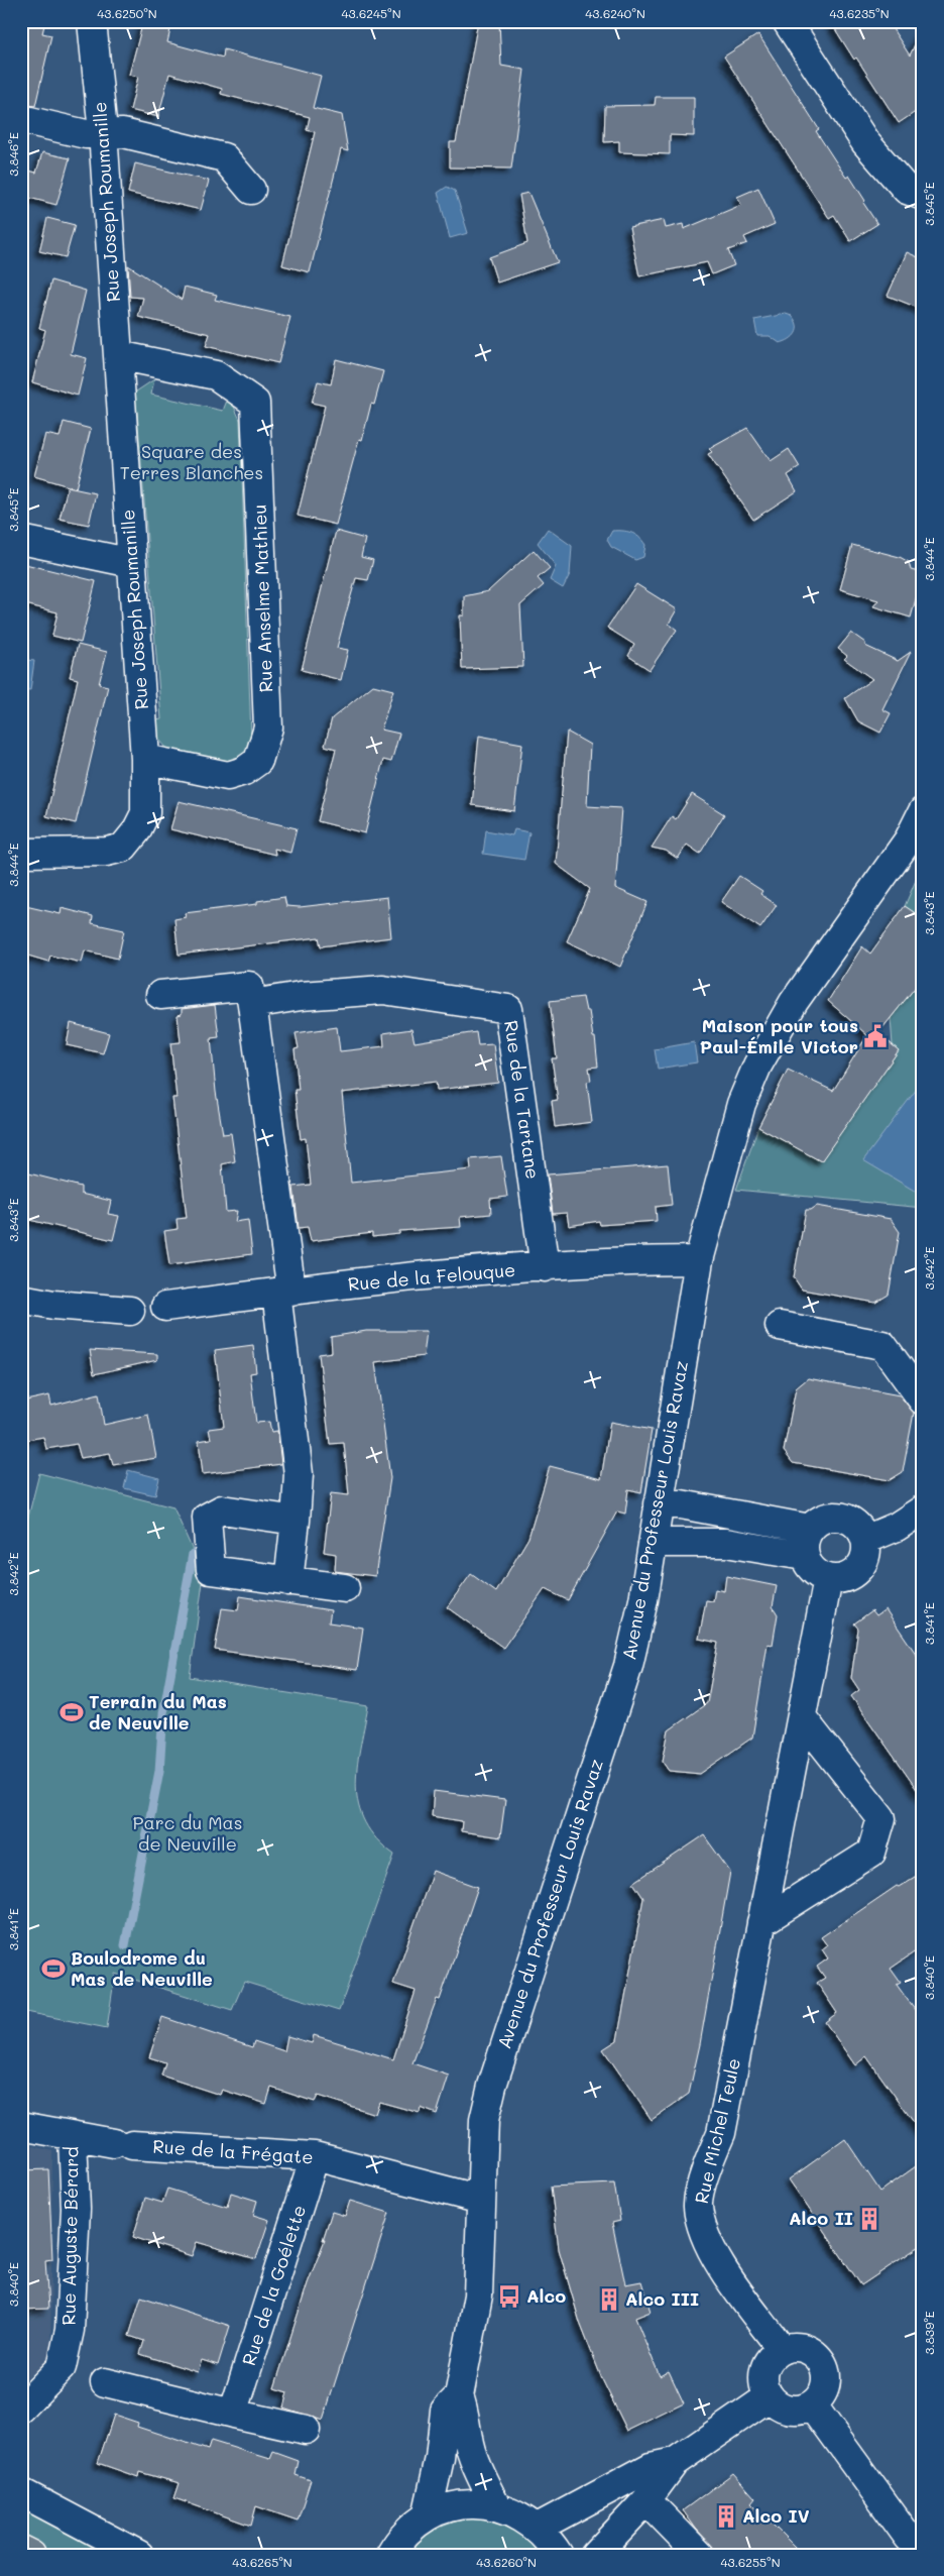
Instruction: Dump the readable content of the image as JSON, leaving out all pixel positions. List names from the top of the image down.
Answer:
{
  "streets": {
    "street": [
      "Rue Joseph Roumanille",
      "Rue Anselme Mathieu",
      "Rue de la Tartane",
      "Rue de la Felouque",
      "Avenue du Professeur Louis Ravaz",
      "Rue Michel Teule",
      "Rue de la Frégate",
      "Rue Auguste Bérard",
      "Rue de la Goélette"
    ]
  },
  "crossings": [
    ["Rue Joseph Roumanille", "Rue Anselme Mathieu"],
    ["Rue de la Tartane", "Rue de la Felouque"],
    ["Rue de la Felouque", "Avenue du Professeur Louis Ravaz"],
    ["Avenue du Professeur Louis Ravaz", "Rue de la Frégate"],
    ["Rue de la Frégate", "Rue Auguste Bérard"],
    ["Rue de la Frégate", "Rue de la Goélette"]
  ],
  "parks": ["Square des Terres Blanches", "Parc du Mas de Neuville"],
  "places": {
    "public building": ["Maison pour tous Paul-Émile Victor"],
    "sports": ["Terrain du Mas de Neuville", "Boulodrome du Mas de Neuville"],
    "building": ["Alco II", "Alco III", "Alco IV"],
    "bus stop": ["Alco"]
  },
  "coordinates": [
    "43.6250°N",
    "43.6245°N",
    "43.6240°N",
    "43.6235°N",
    "3.846°E",
    "3.845°E",
    "3.844°E",
    "3.843°E",
    "3.842°E",
    "3.841°E",
    "3.840°E",
    "3.839°E",
    "43.6265°N",
    "43.6260°N",
    "43.6255°N"
  ]
}
